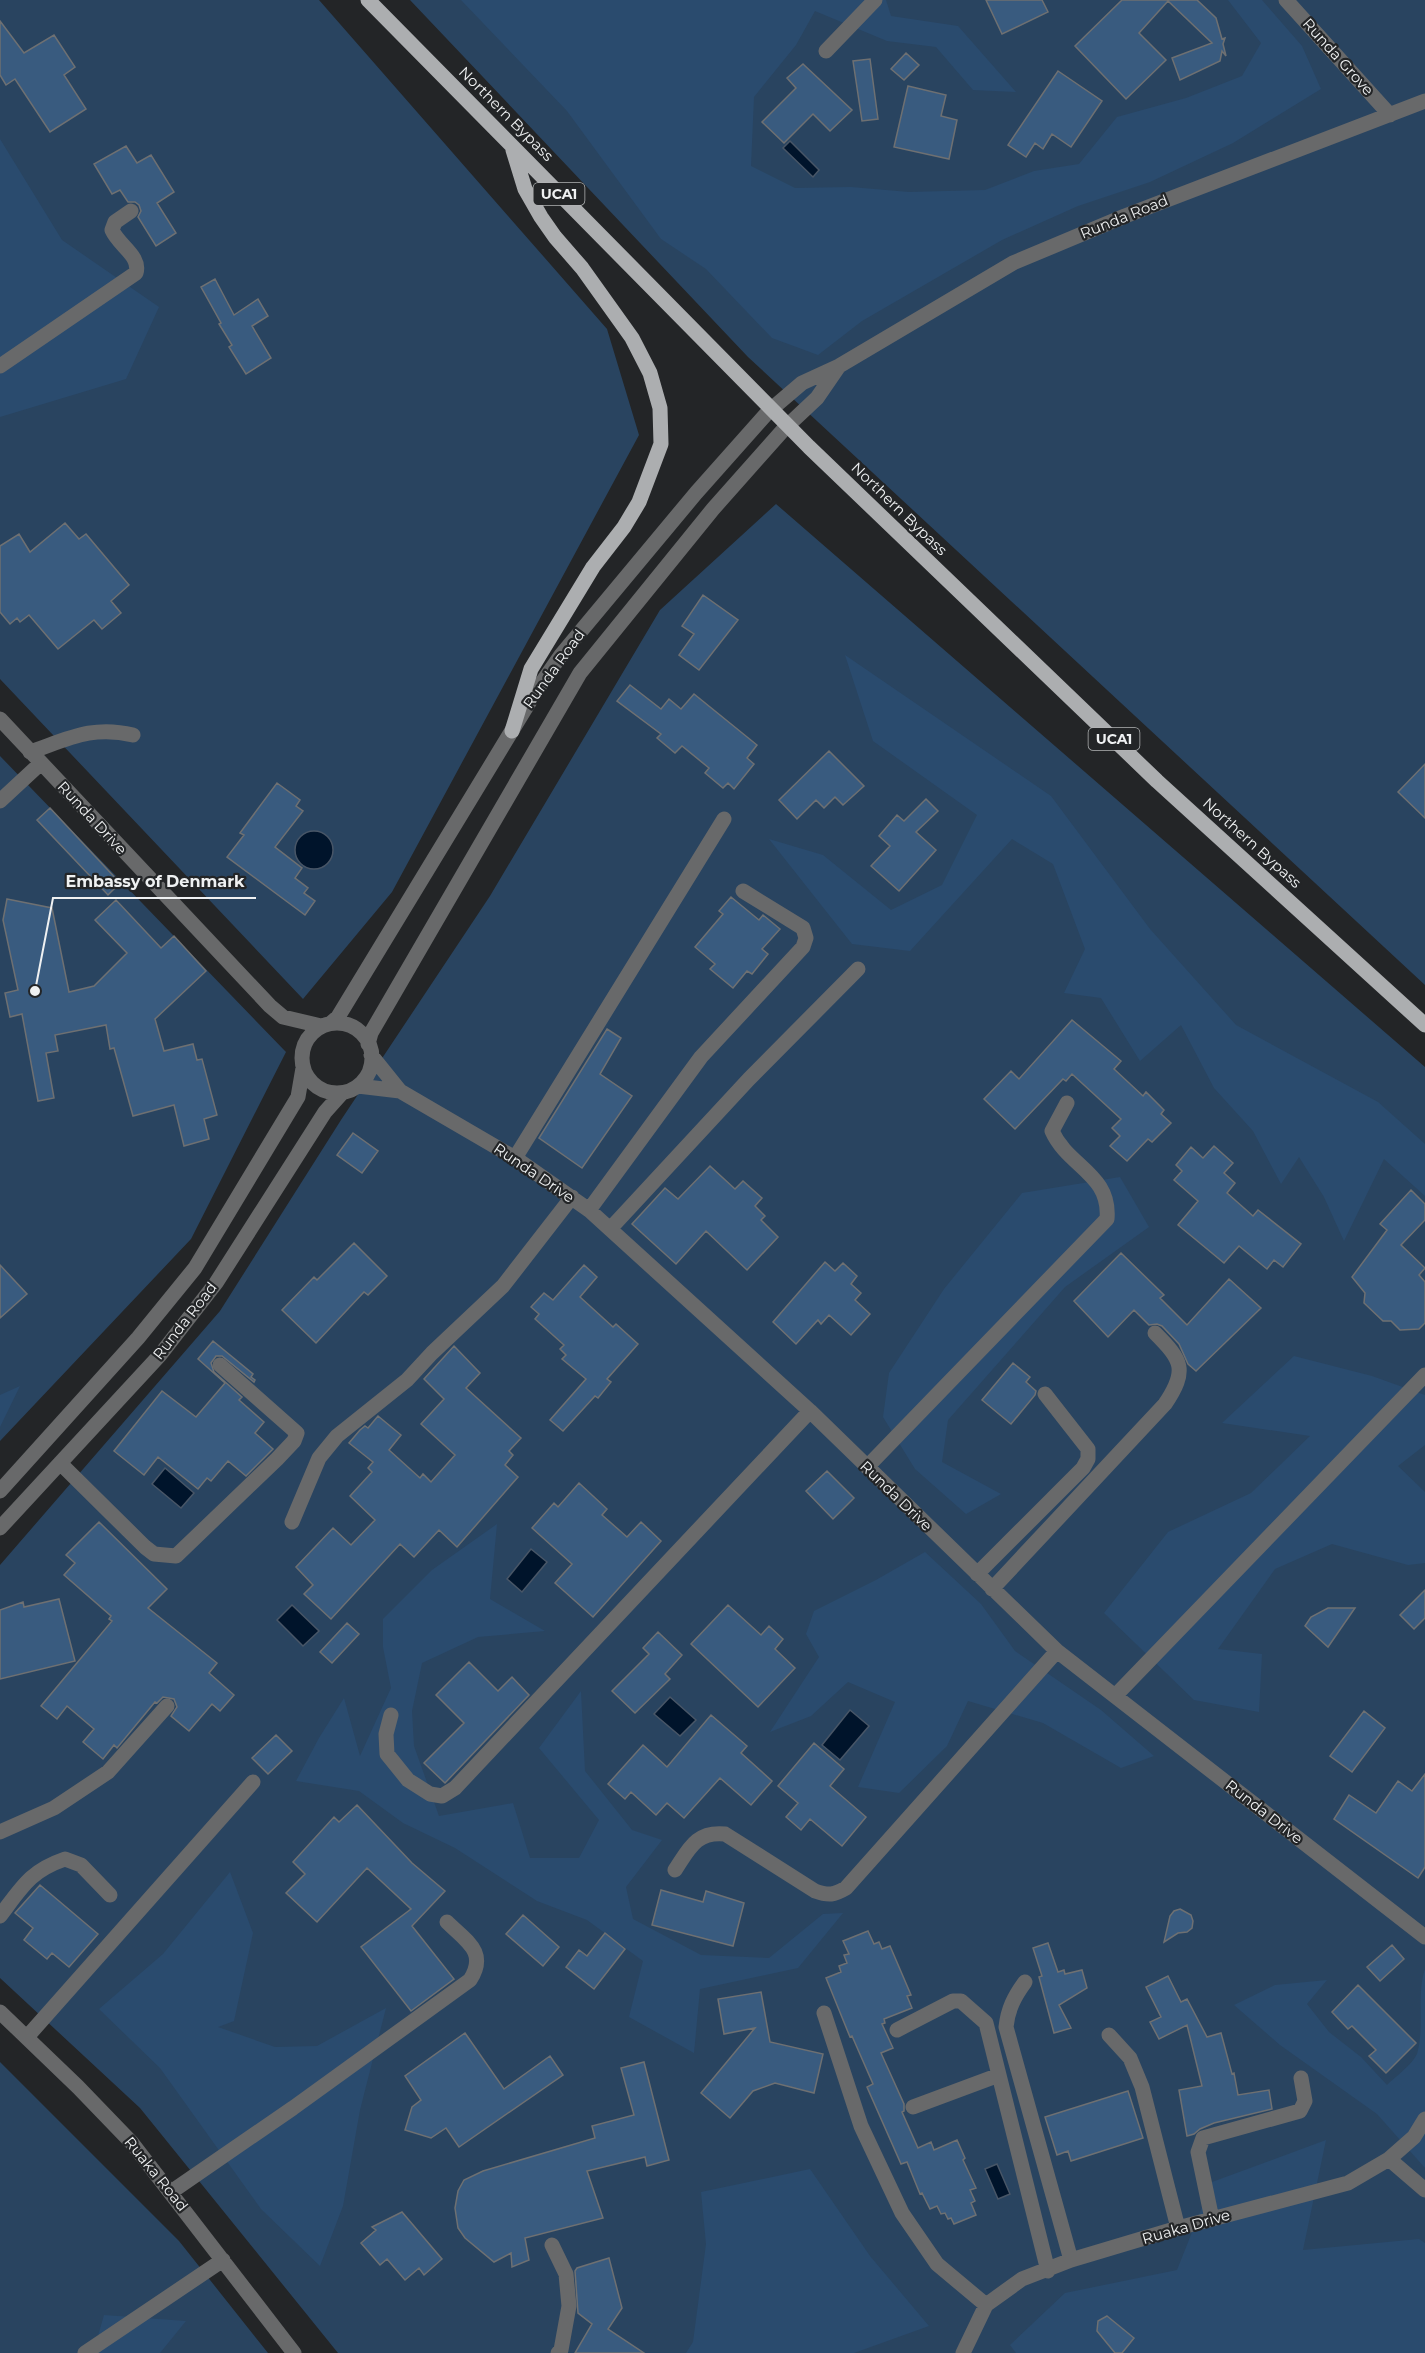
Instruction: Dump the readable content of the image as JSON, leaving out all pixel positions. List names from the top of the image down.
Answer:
{
  "streets": {
    "main road": ["Northern Bypass", "UCA1"],
    "street": [
      "Runda Grove",
      "Runda Road",
      "Runda Drive",
      "Ruaka Road",
      "Ruaka Drive"
    ]
  },
  "crossings": [
    ["Runda Grove", "Runda Road"],
    ["Runda Road", "Runda Drive"]
  ],
  "places": ["Embassy of Denmark"]
}
